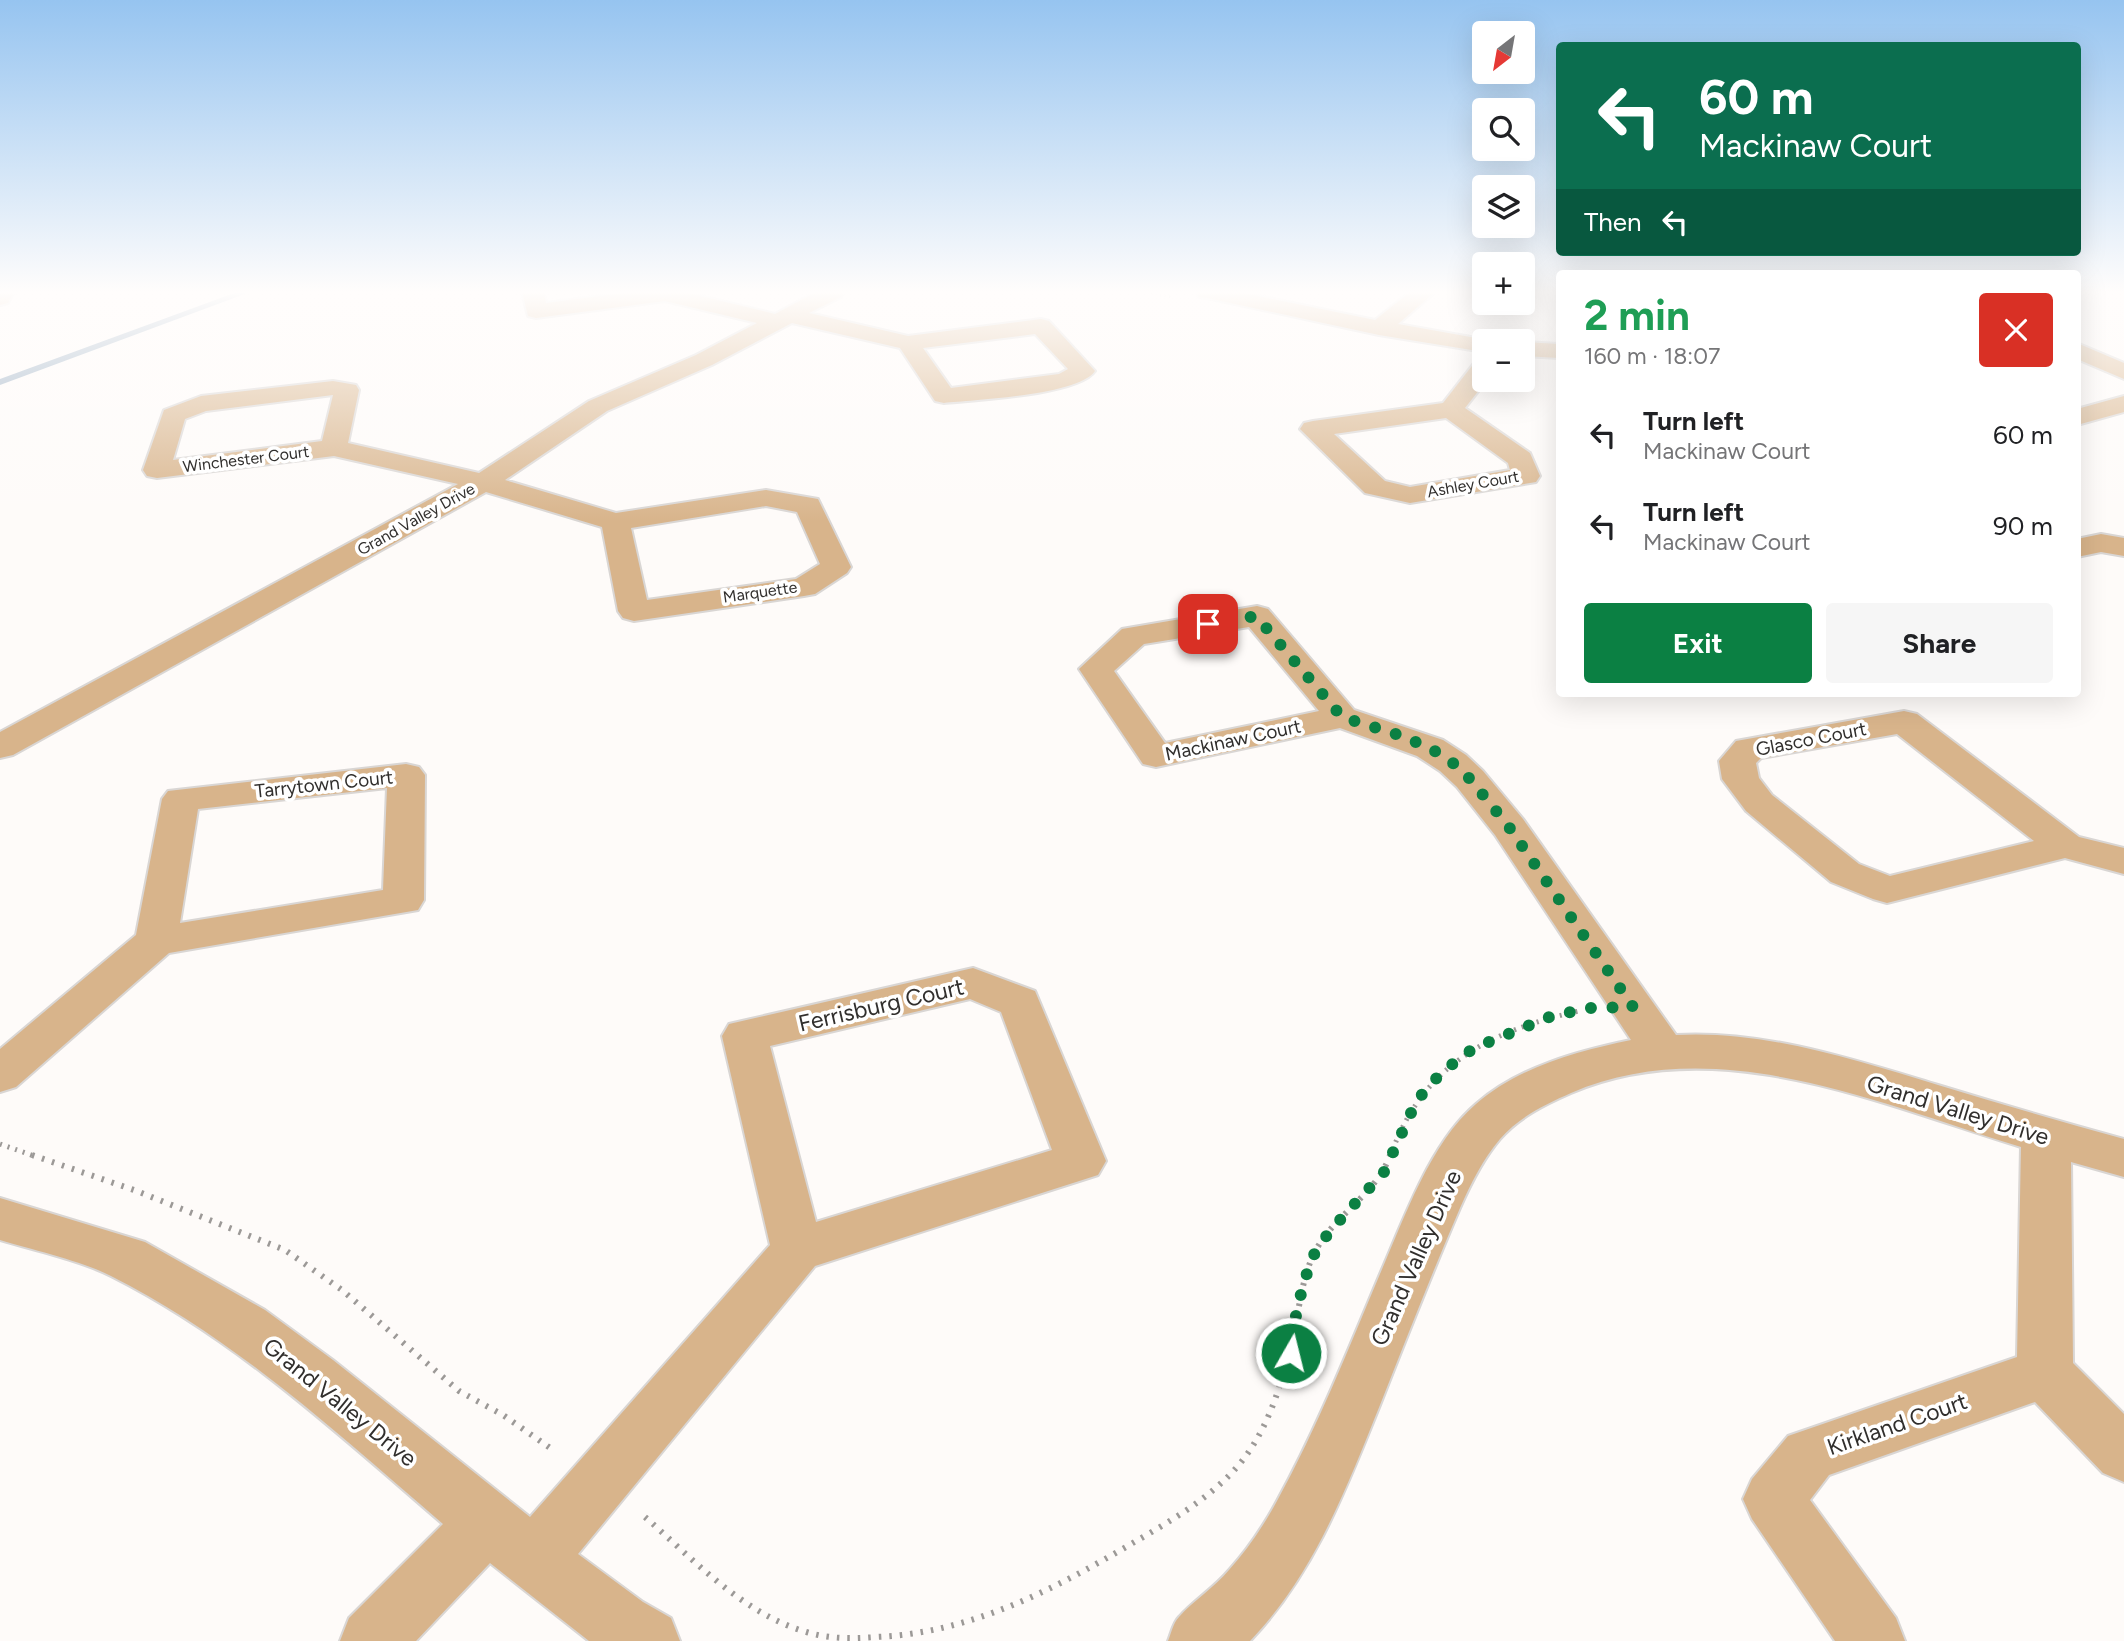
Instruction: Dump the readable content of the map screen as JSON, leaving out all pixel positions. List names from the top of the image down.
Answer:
{
  "streets": {
    "street": [
      "Winchester Court",
      "Ashley Court",
      "Grand Valley Drive",
      "Marquette",
      "Glasco Court",
      "Mackinaw Court",
      "Tarrytown Court",
      "Ferrisburg Court",
      "Kirkland Court"
    ]
  },
  "crossings": [
    ["Winchester Court", "Grand Valley Drive"],
    ["Winchester Court", "Marquette"],
    ["Grand Valley Drive", "Mackinaw Court"]
  ],
  "north": "bottom left",
  "page": {
    "map_buttons": ["+", "−"],
    "turn": ["60 m", "Mackinaw Court"],
    "then": "Then",
    "heading": ["2 min", "160 m · 18:07"],
    "list": [
      {
        "name": "Turn left",
        "note": "Mackinaw Court",
        "value": "60 m"
      },
      {
        "name": "Turn left",
        "note": "Mackinaw Court",
        "value": "90 m"
      }
    ],
    "buttons": ["Exit", "Share"]
  }
}
